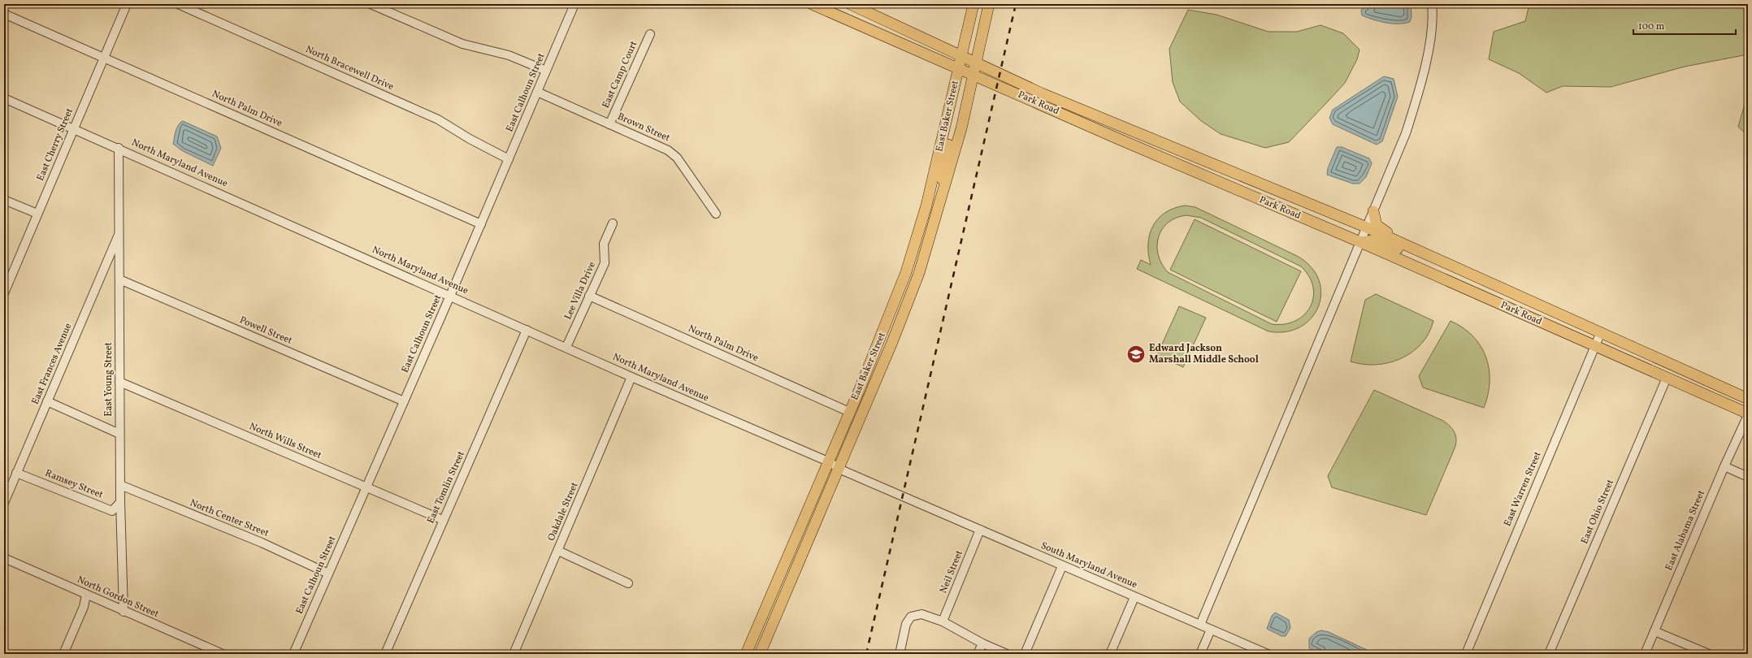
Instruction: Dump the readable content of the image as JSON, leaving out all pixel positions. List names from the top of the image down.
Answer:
{
  "streets": {
    "main road": ["Park Road", "East Baker Street"],
    "street": [
      "North Bracewell Drive",
      "East Camp Court",
      "East Calhoun Street",
      "North Palm Drive",
      "Brown Street",
      "East Cherry Street",
      "North Maryland Avenue",
      "Lee Villa Drive",
      "Powell Street",
      "East Frances Avenue",
      "East Young Street",
      "North Wills Street",
      "Ramsey Street",
      "East Tomlin Street",
      "East Warren Street",
      "Oakdale Street",
      "East Ohio Street",
      "North Center Street",
      "East Alabama Street",
      "South Maryland Avenue",
      "Neil Street",
      "North Gordon Street"
    ]
  },
  "crossings": [
    ["North Bracewell Drive", "East Calhoun Street"],
    ["East Camp Court", "Brown Street"],
    ["East Calhoun Street", "North Palm Drive"],
    ["East Calhoun Street", "Brown Street"],
    ["East Calhoun Street", "North Maryland Avenue"],
    ["East Calhoun Street", "Powell Street"],
    ["East Calhoun Street", "North Wills Street"],
    ["East Calhoun Street", "North Center Street"],
    ["Park Road", "East Baker Street"],
    ["Park Road", "East Warren Street"],
    ["Park Road", "East Ohio Street"],
    ["Park Road", "East Alabama Street"],
    ["North Palm Drive", "East Baker Street"],
    ["North Palm Drive", "East Cherry Street"],
    ["North Palm Drive", "Lee Villa Drive"],
    ["East Baker Street", "North Maryland Avenue"],
    ["East Baker Street", "South Maryland Avenue"],
    ["East Cherry Street", "North Maryland Avenue"],
    ["North Maryland Avenue", "Lee Villa Drive"],
    ["North Maryland Avenue", "East Young Street"],
    ["North Maryland Avenue", "East Tomlin Street"],
    ["North Maryland Avenue", "Oakdale Street"],
    ["North Maryland Avenue", "South Maryland Avenue"],
    ["Powell Street", "East Young Street"],
    ["East Frances Avenue", "East Young Street"],
    ["East Frances Avenue", "Ramsey Street"],
    ["East Young Street", "North Wills Street"],
    ["East Young Street", "Ramsey Street"],
    ["East Young Street", "North Center Street"],
    ["East Young Street", "North Gordon Street"],
    ["North Wills Street", "East Tomlin Street"],
    ["South Maryland Avenue", "Neil Street"]
  ],
  "places": {
    "school or university": ["Edward Jackson Marshall Middle School"]
  },
  "scale_bar": "100 m"
}
